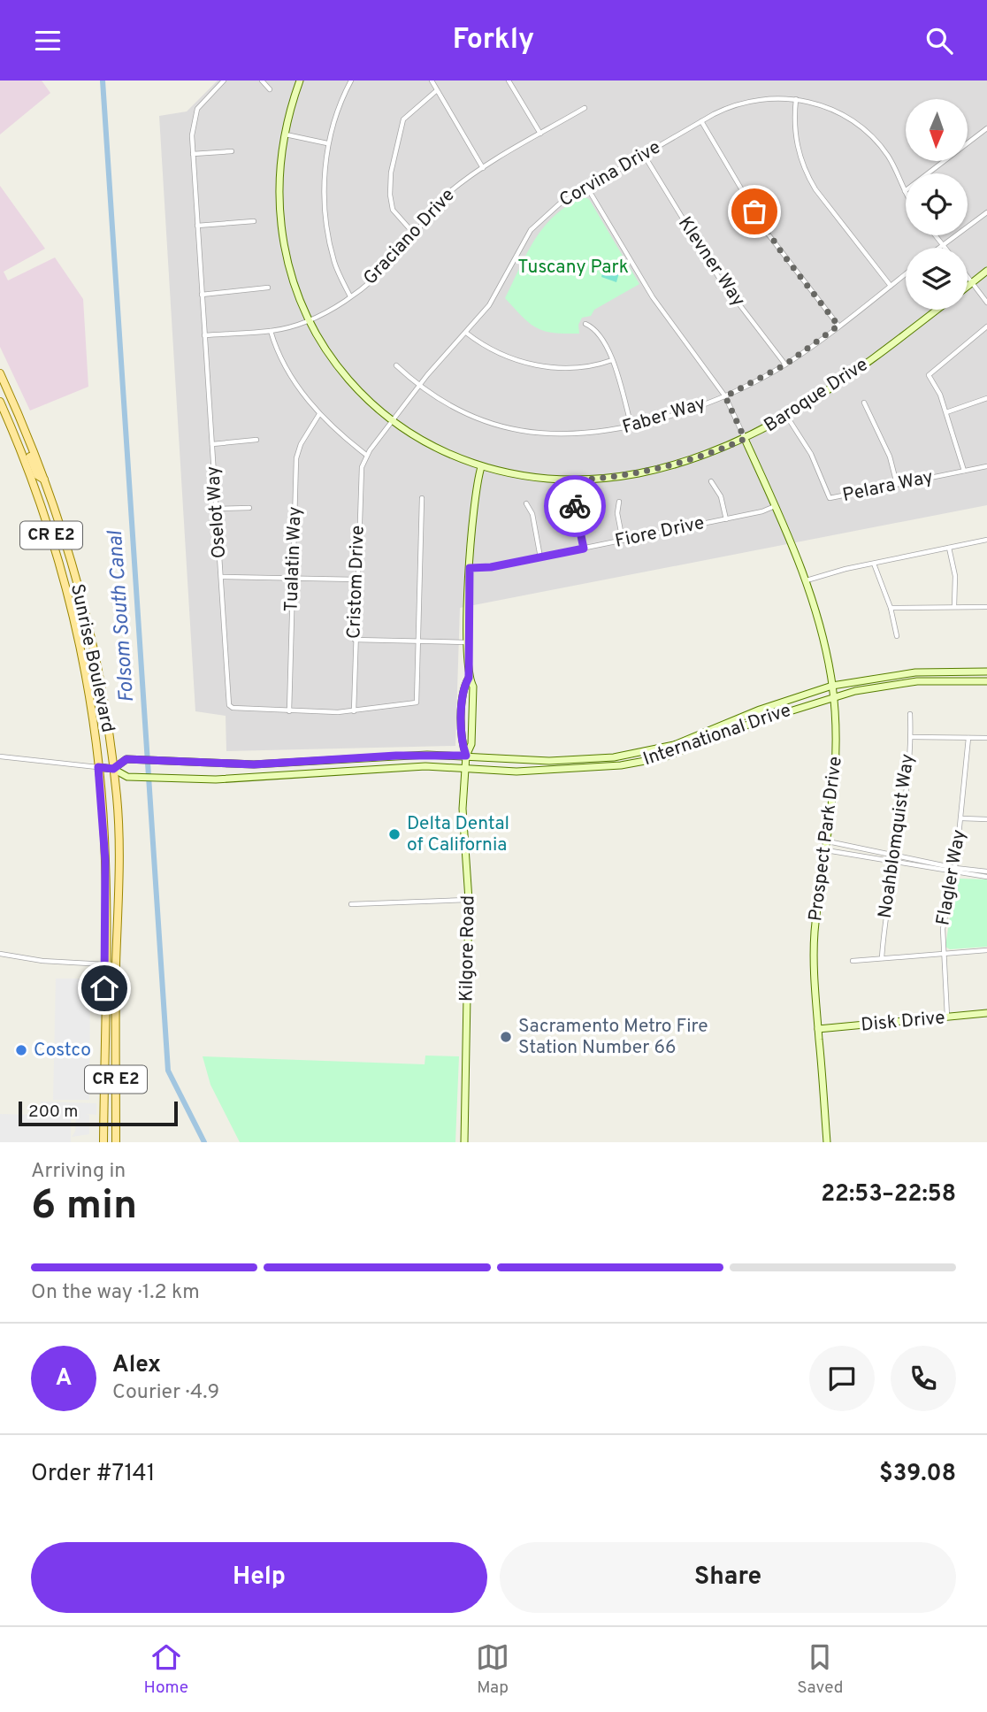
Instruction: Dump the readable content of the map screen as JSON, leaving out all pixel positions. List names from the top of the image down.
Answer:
{
  "streets": {
    "main road": ["CR E2", "Sunrise Boulevard"],
    "street": [
      "Corvina Drive",
      "Graciano Drive",
      "Klevner Way",
      "Baroque Drive",
      "Faber Way",
      "Pelara Way",
      "Oselot Way",
      "Fiore Drive",
      "Tualatin Way",
      "Cristom Drive",
      "International Drive",
      "Noahblomquist Way",
      "Prospect Park Drive",
      "Flagler Way",
      "Kilgore Road",
      "Disk Drive"
    ]
  },
  "crossings": [
    ["Corvina Drive", "Klevner Way"],
    ["Corvina Drive", "Baroque Drive"],
    ["Corvina Drive", "Faber Way"],
    ["Corvina Drive", "Cristom Drive"],
    ["Graciano Drive", "Baroque Drive"],
    ["Graciano Drive", "Oselot Way"],
    ["Klevner Way", "Faber Way"],
    ["Baroque Drive", "Pelara Way"],
    ["Baroque Drive", "Prospect Park Drive"],
    ["Baroque Drive", "Kilgore Road"],
    ["Oselot Way", "Tualatin Way"],
    ["Oselot Way", "Cristom Drive"],
    ["Fiore Drive", "Prospect Park Drive"],
    ["Fiore Drive", "Kilgore Road"],
    ["Sunrise Boulevard", "International Drive"],
    ["International Drive", "Prospect Park Drive"],
    ["International Drive", "Kilgore Road"],
    ["Prospect Park Drive", "Disk Drive"],
    ["Flagler Way", "Disk Drive"]
  ],
  "water": ["Folsom South Canal"],
  "parks": ["Tuscany Park"],
  "places": ["Delta Dental of California", "Sacramento Metro Fire Station Number 66", "Costco"],
  "scale_bar": "200 m",
  "north": "bottom",
  "page": {
    "header": "Forkly",
    "scale": "200 m",
    "heading": ["6 min", "Arriving in", "22:53–22:58"],
    "panel": [
      "Alex",
      "Courier · 4.9",
      "Order #7141",
      "$39.08"
    ],
    "bar": "On the way · 1.2 km",
    "round": "A",
    "buttons": ["Help", "Share"],
    "tabs": ["Home", "Map", "Saved"]
  }
}
